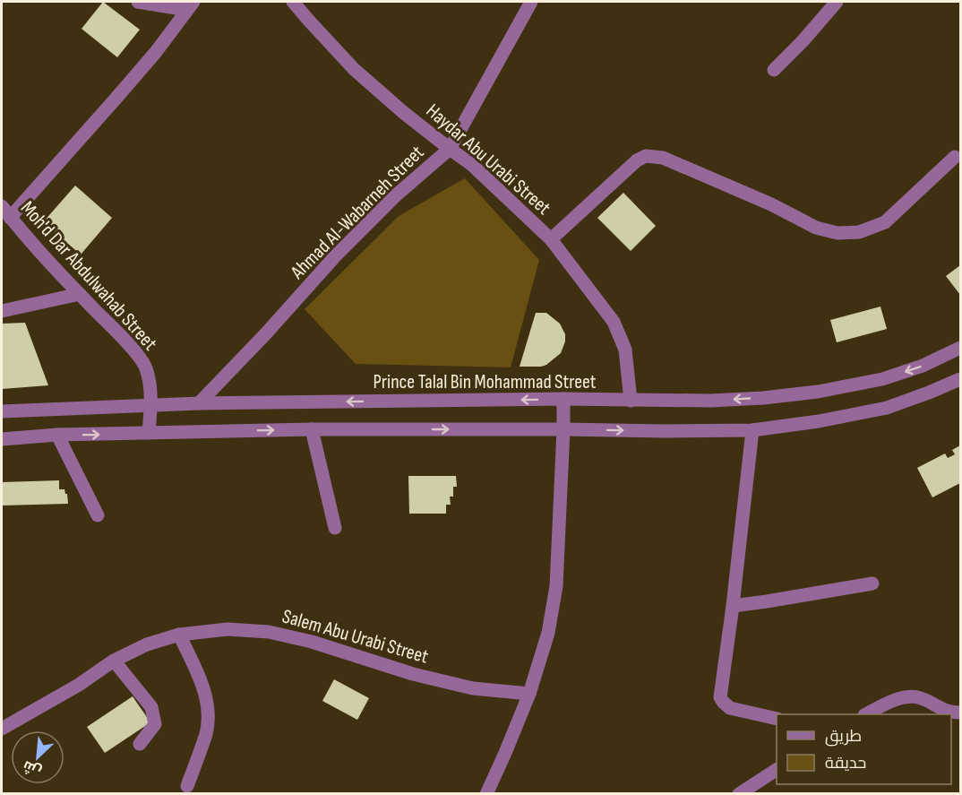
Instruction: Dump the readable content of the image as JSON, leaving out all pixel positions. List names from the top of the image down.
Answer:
{
  "streets": {
    "street": [
      "Haydar Abu Urabi Street",
      "Ahmad Al-Wabarneh Street",
      "Moh'd Dar Abdulwahab Street",
      "Prince Talal Bin Mohammad Street",
      "Salem Abu Urabi Street"
    ]
  },
  "crossings": [
    ["Haydar Abu Urabi Street", "Ahmad Al-Wabarneh Street"],
    ["Haydar Abu Urabi Street", "Prince Talal Bin Mohammad Street"],
    ["Ahmad Al-Wabarneh Street", "Prince Talal Bin Mohammad Street"],
    ["Moh'd Dar Abdulwahab Street", "Prince Talal Bin Mohammad Street"]
  ],
  "legend": ["طريق", "حديقة"],
  "north": "bottom left"
}
